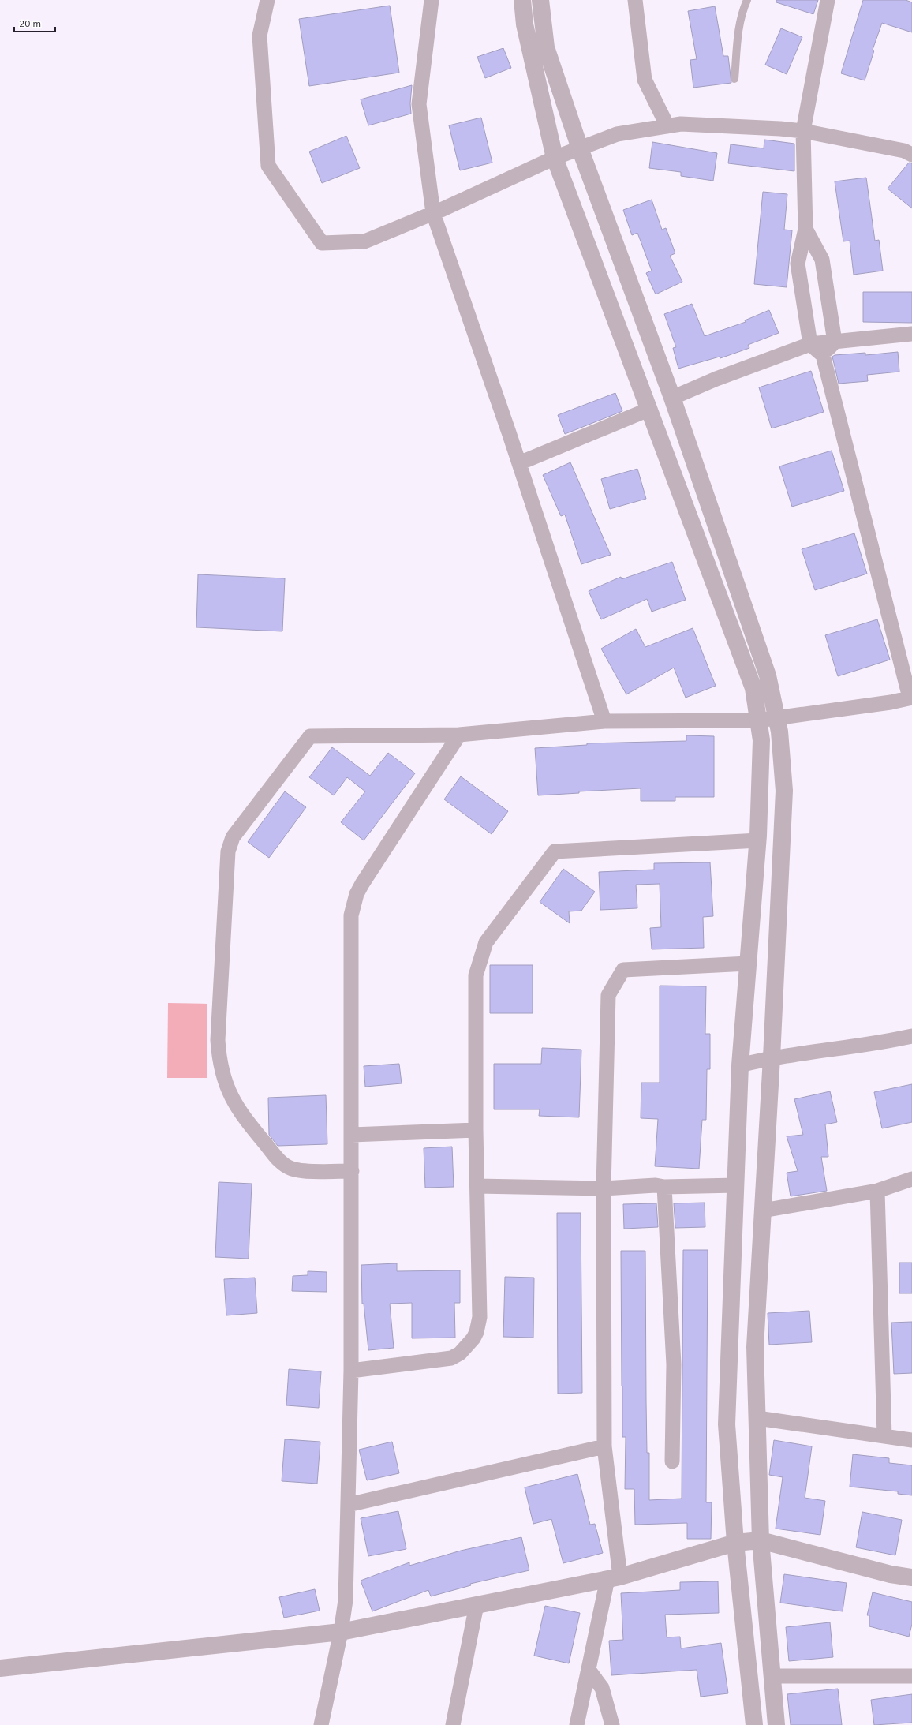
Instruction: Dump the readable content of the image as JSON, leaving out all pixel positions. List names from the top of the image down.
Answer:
{
  "scale_bar": "20 m"
}
